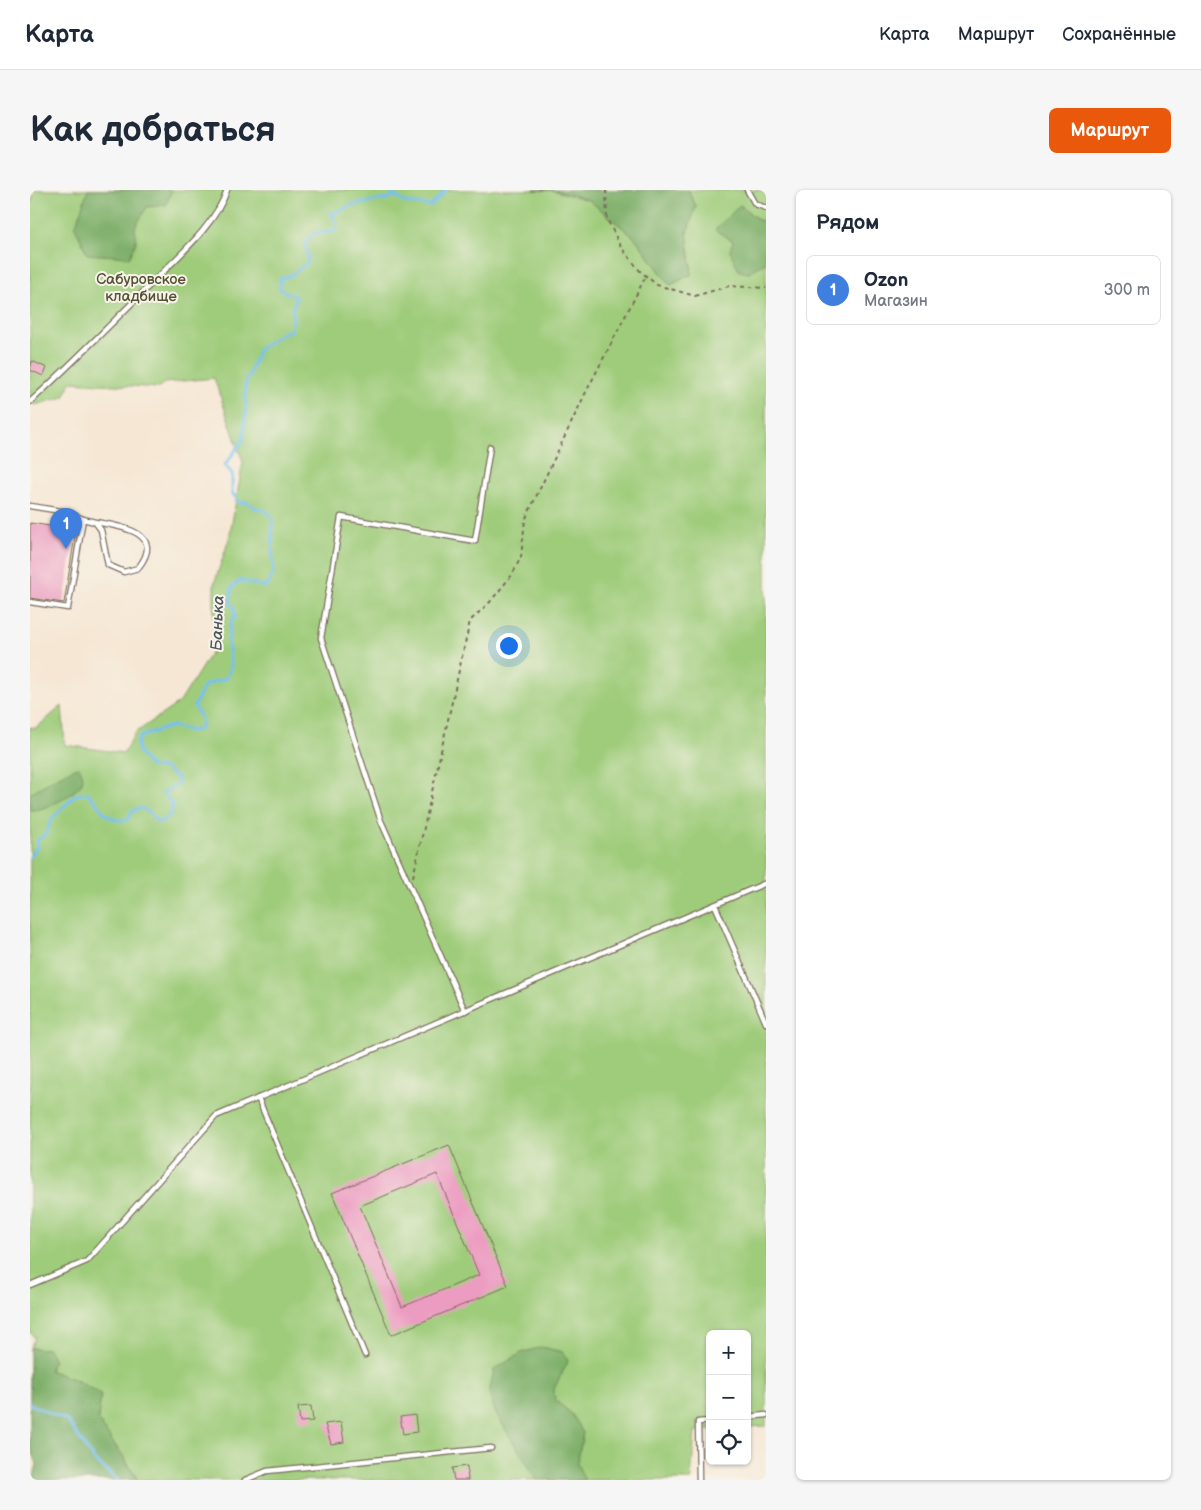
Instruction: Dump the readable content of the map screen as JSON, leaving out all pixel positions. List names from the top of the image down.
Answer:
{
  "water": ["Банька"],
  "parks": ["Сабуровское кладбище"],
  "page": {
    "header": "Карта",
    "nav": ["Карта", "Маршрут", "Сохранённые"],
    "buttons": "Маршрут",
    "title": "Как добраться",
    "heading": "Рядом",
    "list": [
      {
        "mark": "1",
        "name": "Ozon",
        "note": "Магазин",
        "value": "300 m"
      }
    ],
    "pins": "1",
    "map_buttons": ["+", "−"]
  }
}
